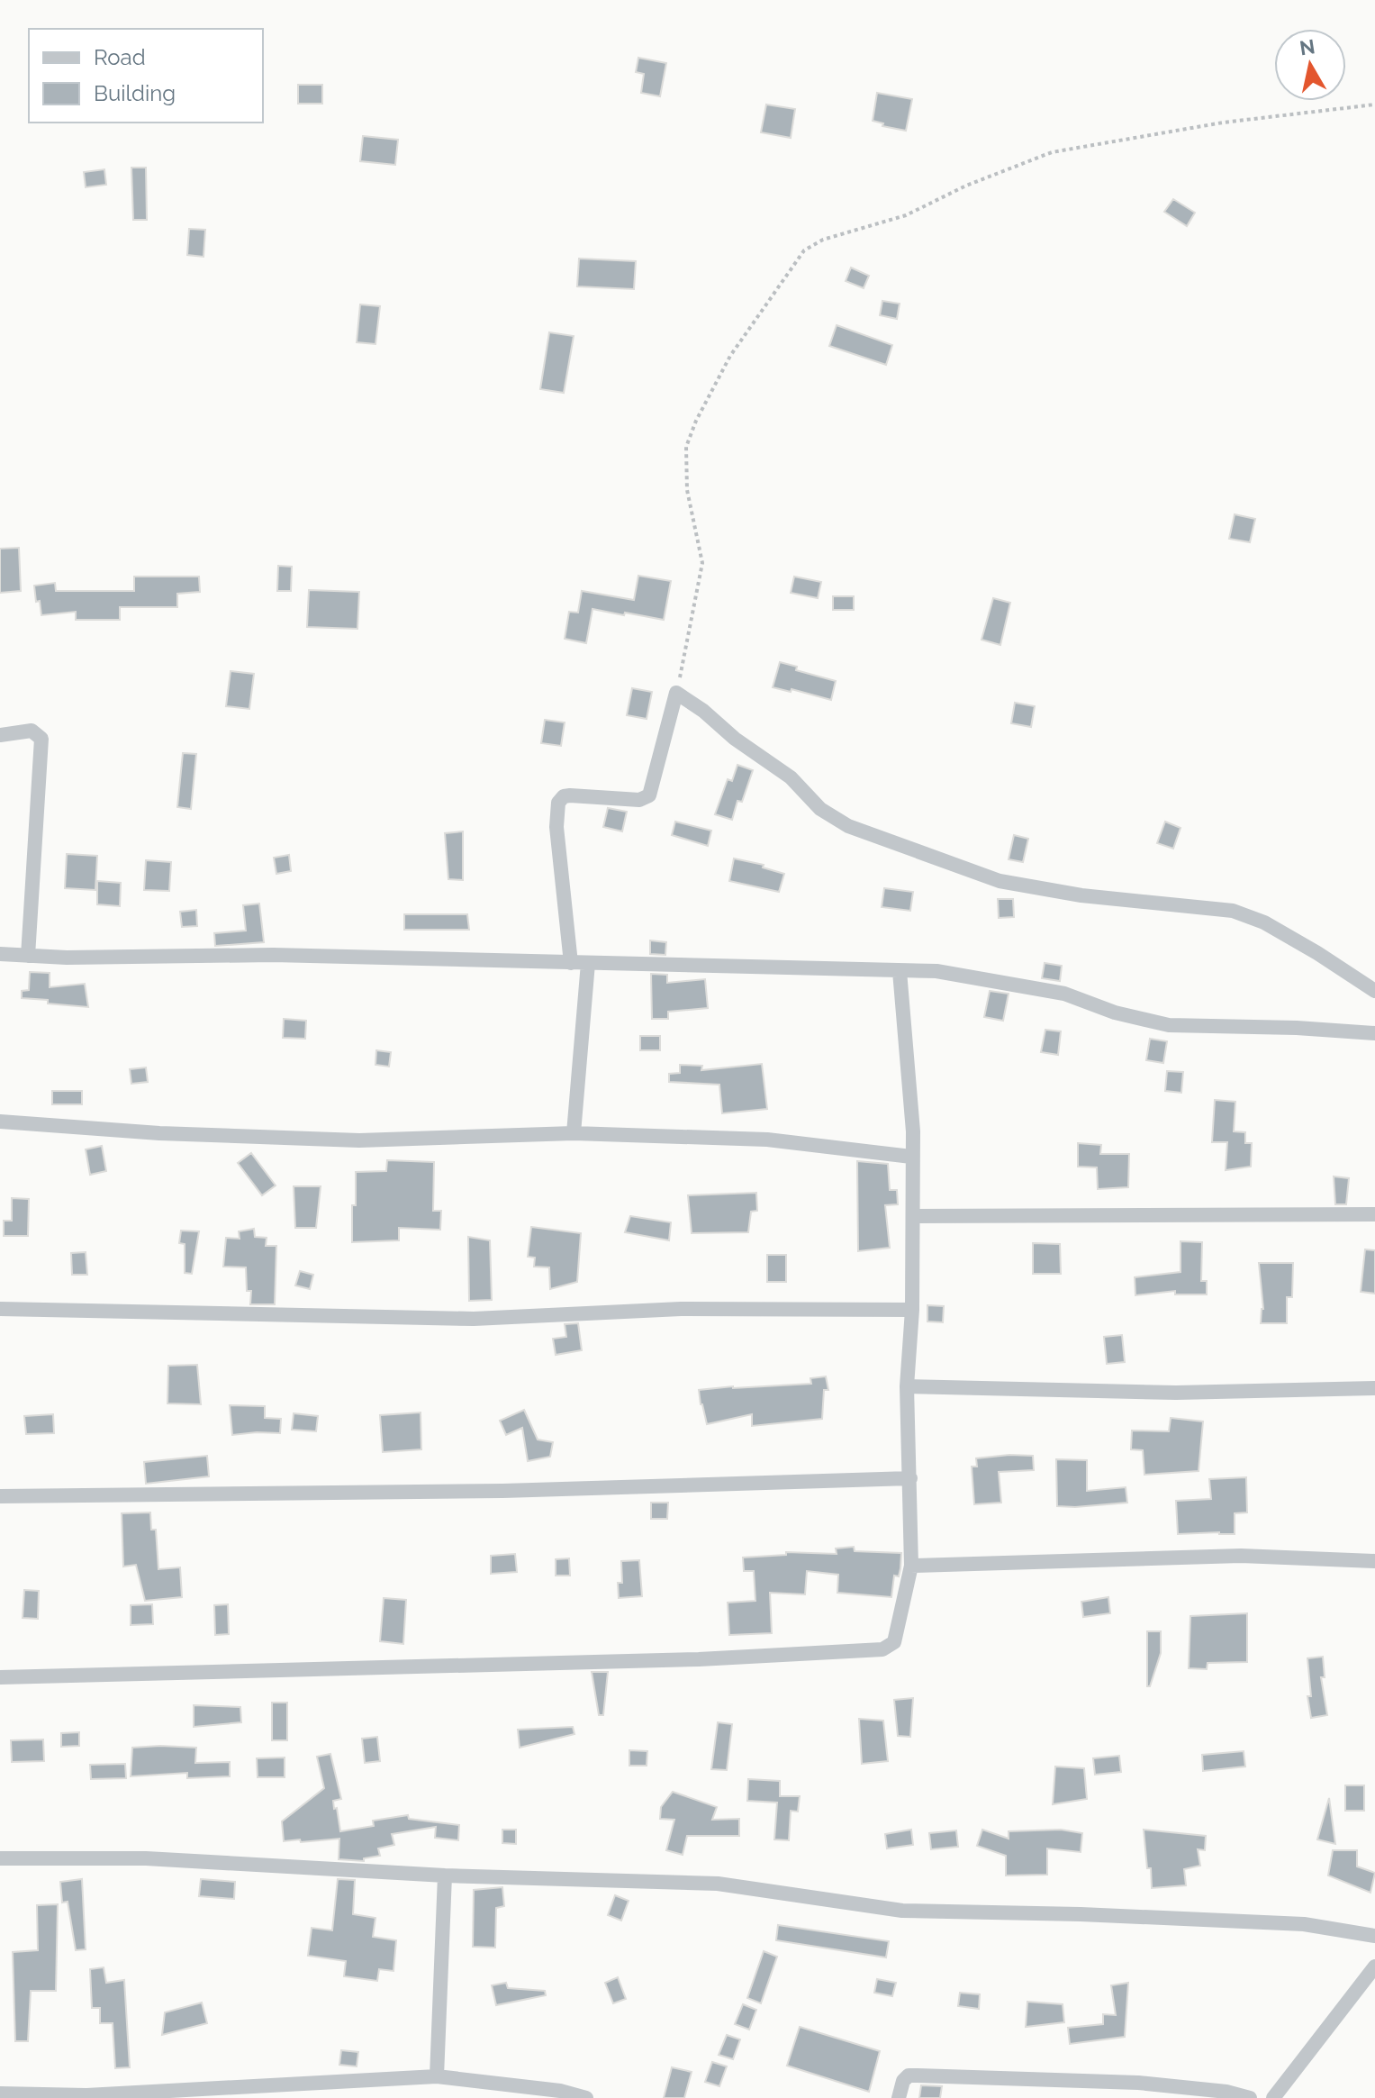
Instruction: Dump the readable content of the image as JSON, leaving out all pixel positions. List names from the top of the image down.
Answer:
{
  "legend": ["Road", "Building"],
  "north": "top"
}
